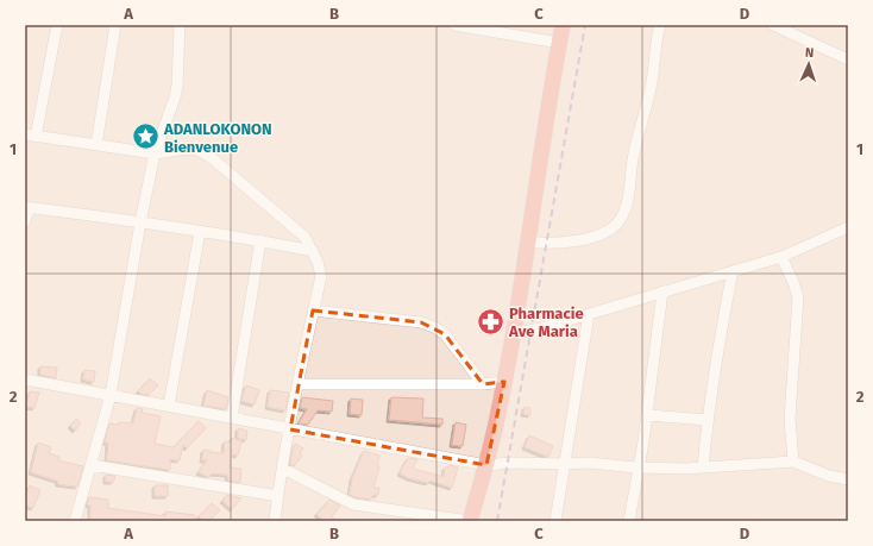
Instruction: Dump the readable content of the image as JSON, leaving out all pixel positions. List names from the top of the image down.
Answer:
{
  "places": {
    "place": ["ADANLOKONON Bienvenue"],
    "pharmacy": ["Pharmacie Ave Maria"]
  },
  "north": "top",
  "grid": {
    "columns": [
      "A",
      "B",
      "C",
      "D"
    ],
    "rows": ["1", "2"]
  }
}
